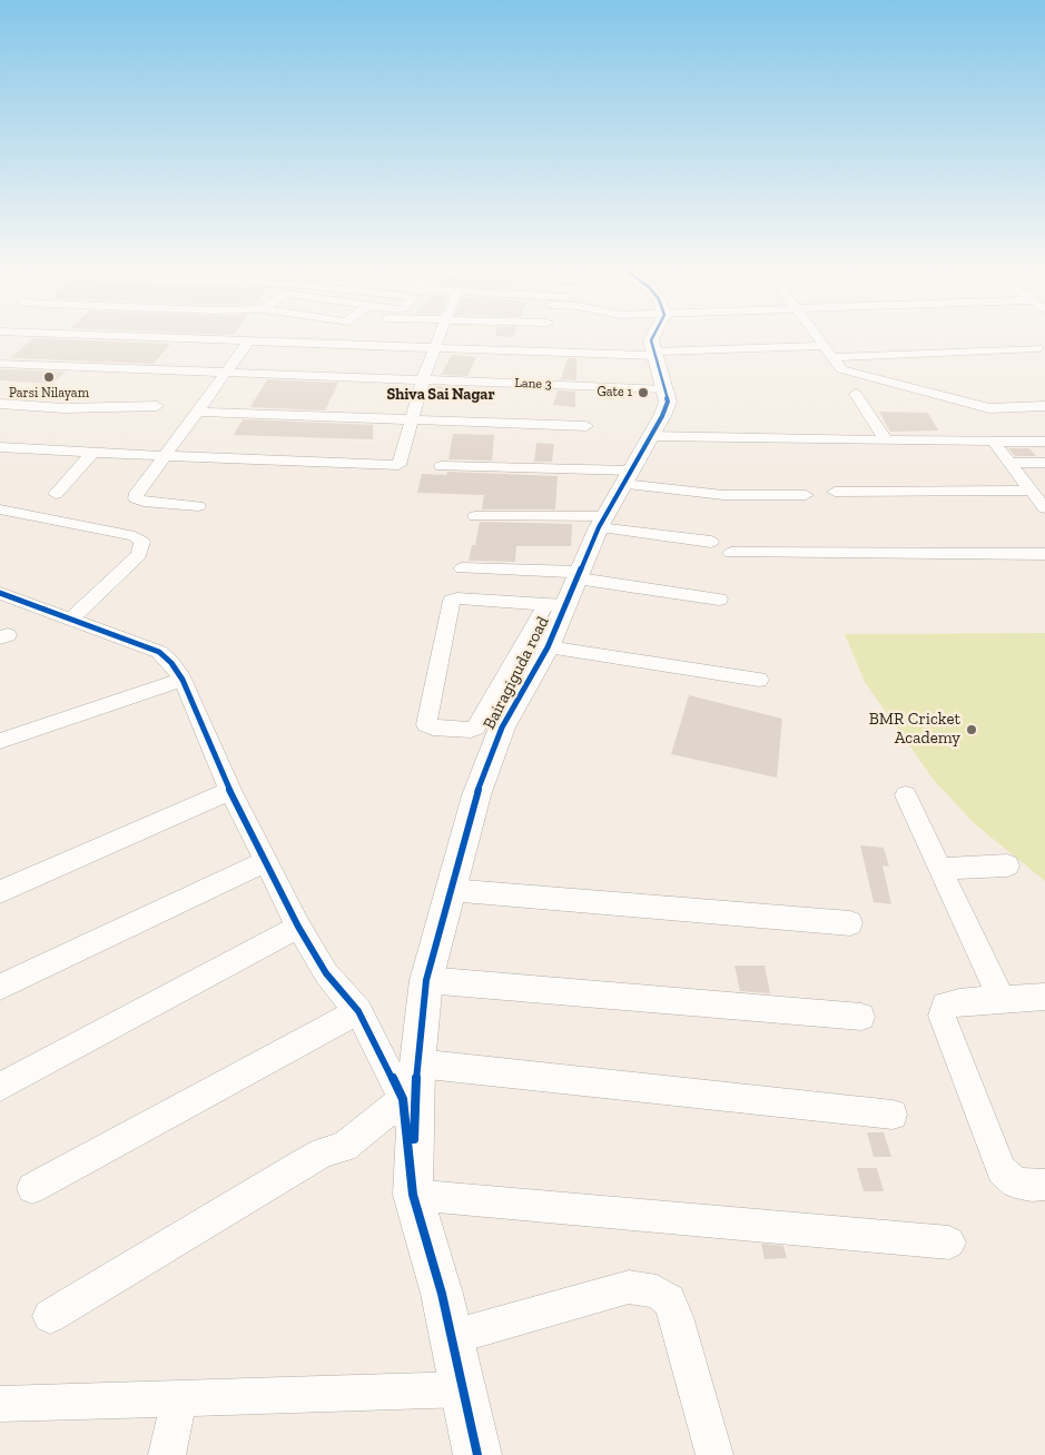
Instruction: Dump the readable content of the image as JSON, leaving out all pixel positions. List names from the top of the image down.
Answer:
{
  "streets": {
    "street": ["Lane 3", "Bairagiguda road"]
  },
  "crossings": [
    ["Lane 3", "Bairagiguda road"]
  ],
  "districts": ["Shiva Sai Nagar"],
  "places": ["Parsi Nilayam", "Gate 1", "BMR Cricket Academy"]
}
